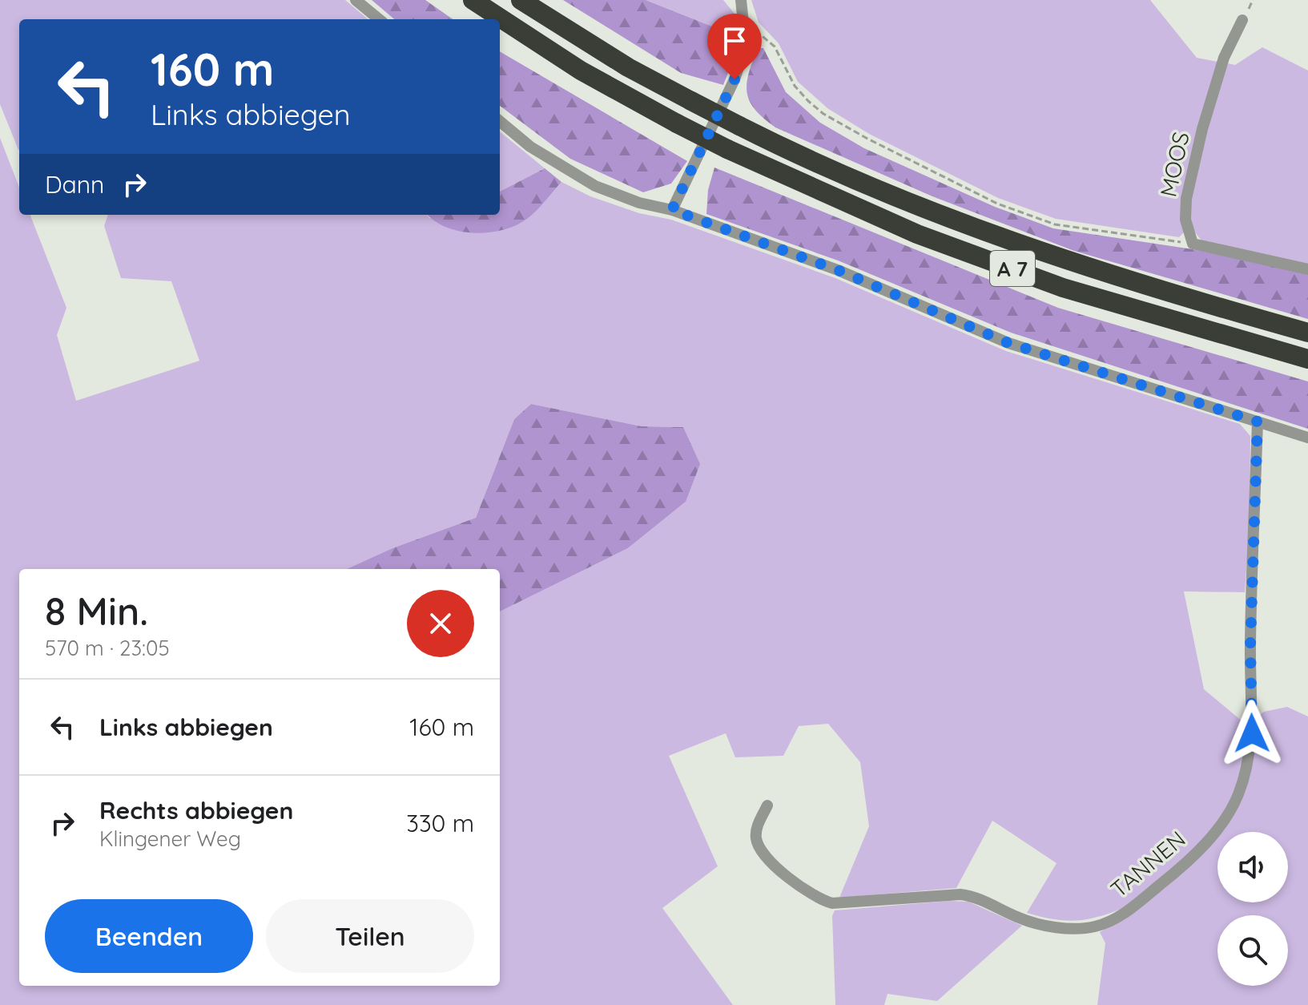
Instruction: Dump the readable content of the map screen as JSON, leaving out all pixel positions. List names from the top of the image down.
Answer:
{
  "streets": {
    "highway": ["A 7"],
    "street": ["MOOS", "TANNEN"]
  },
  "page": {
    "turn": ["160 m", "Links abbiegen"],
    "then": "Dann",
    "heading": ["8 Min.", "570 m · 23:05"],
    "list": [
      {
        "name": "Links abbiegen",
        "value": "160 m"
      },
      {
        "name": "Rechts abbiegen",
        "note": "Klingener Weg",
        "value": "330 m"
      }
    ],
    "buttons": ["Beenden", "Teilen"]
  }
}
